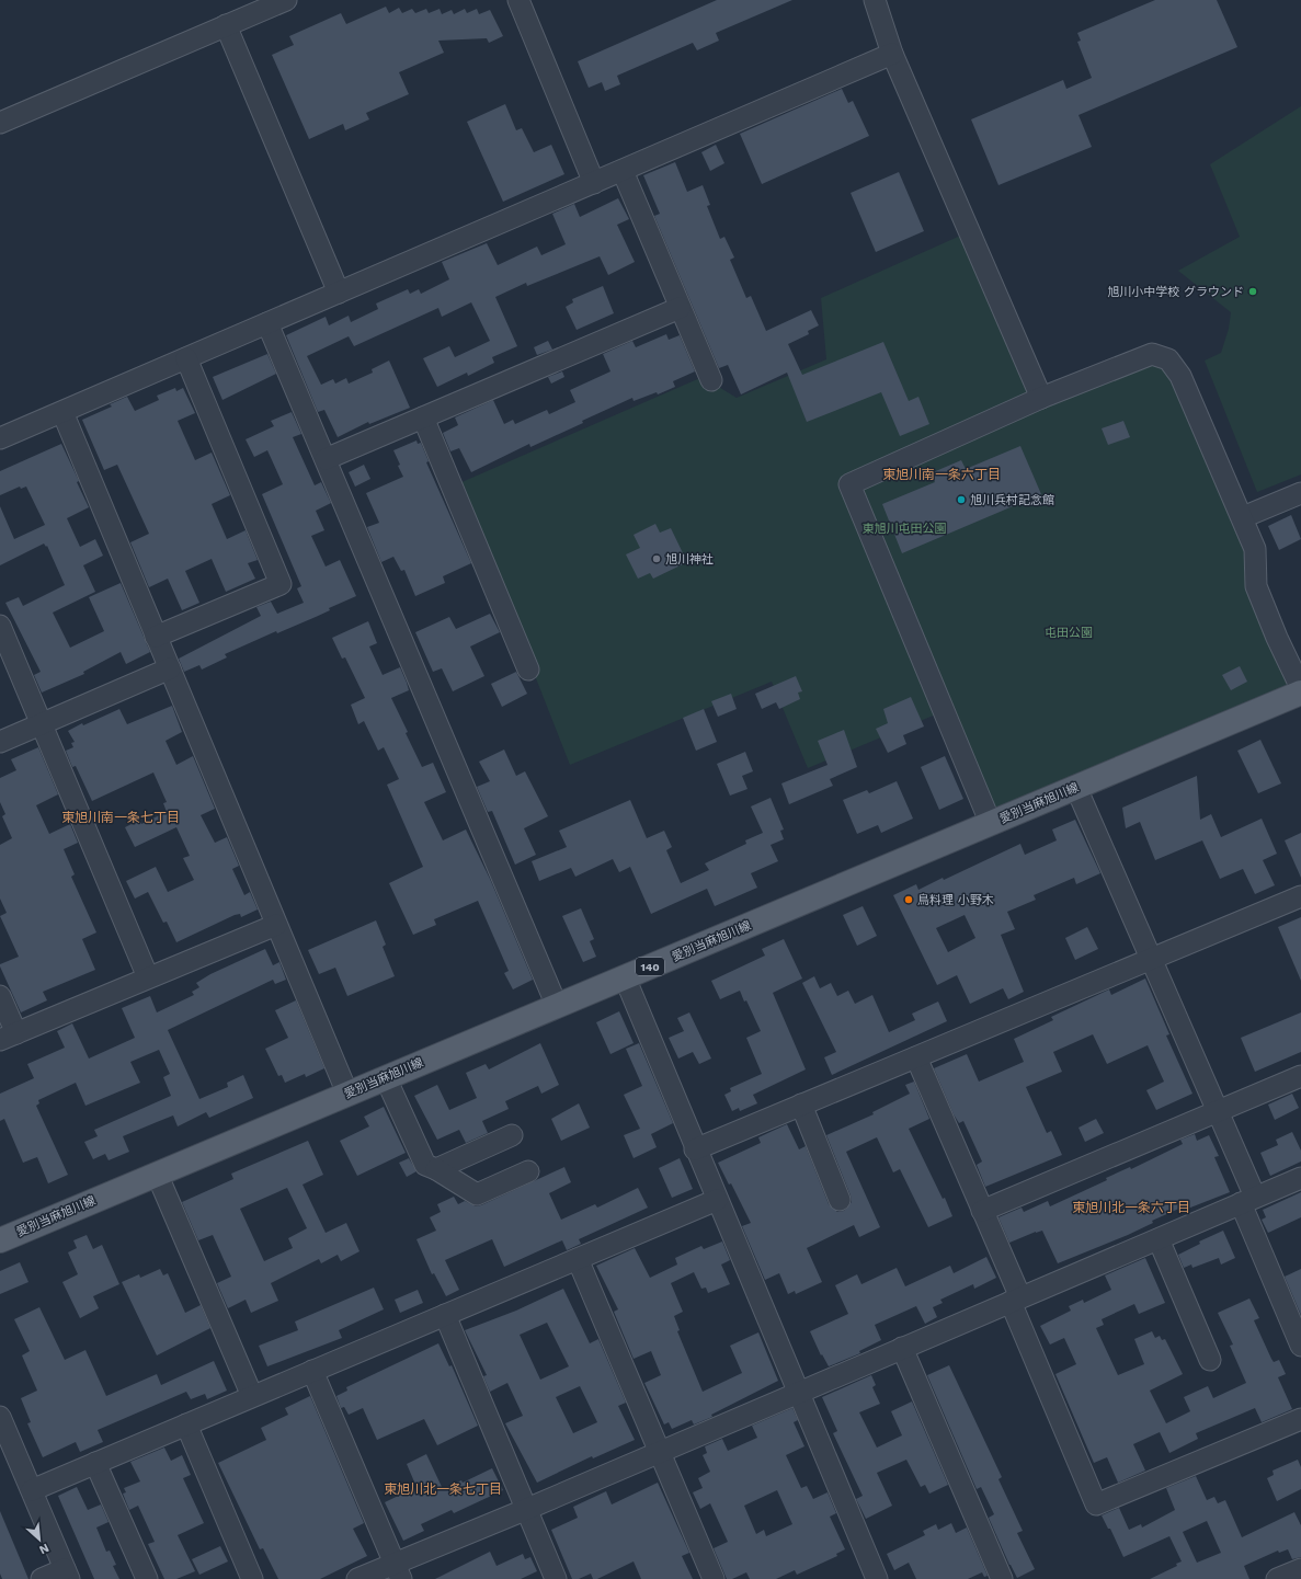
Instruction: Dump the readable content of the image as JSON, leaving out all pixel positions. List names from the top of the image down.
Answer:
{
  "streets": {
    "main road": ["愛別当麻旭川線", "140"]
  },
  "districts": [
    "東旭川南一条六丁目",
    "東旭川南一条七丁目",
    "東旭川北一条六丁目",
    "東旭川北一条七丁目"
  ],
  "parks": ["東旭川屯田公園", "屯田公園"],
  "places": [
    "旭川小中学校 グラウンド",
    "旭川兵村記念館",
    "旭川神社",
    "鳥料理 小野木"
  ],
  "north": "bottom right"
}
